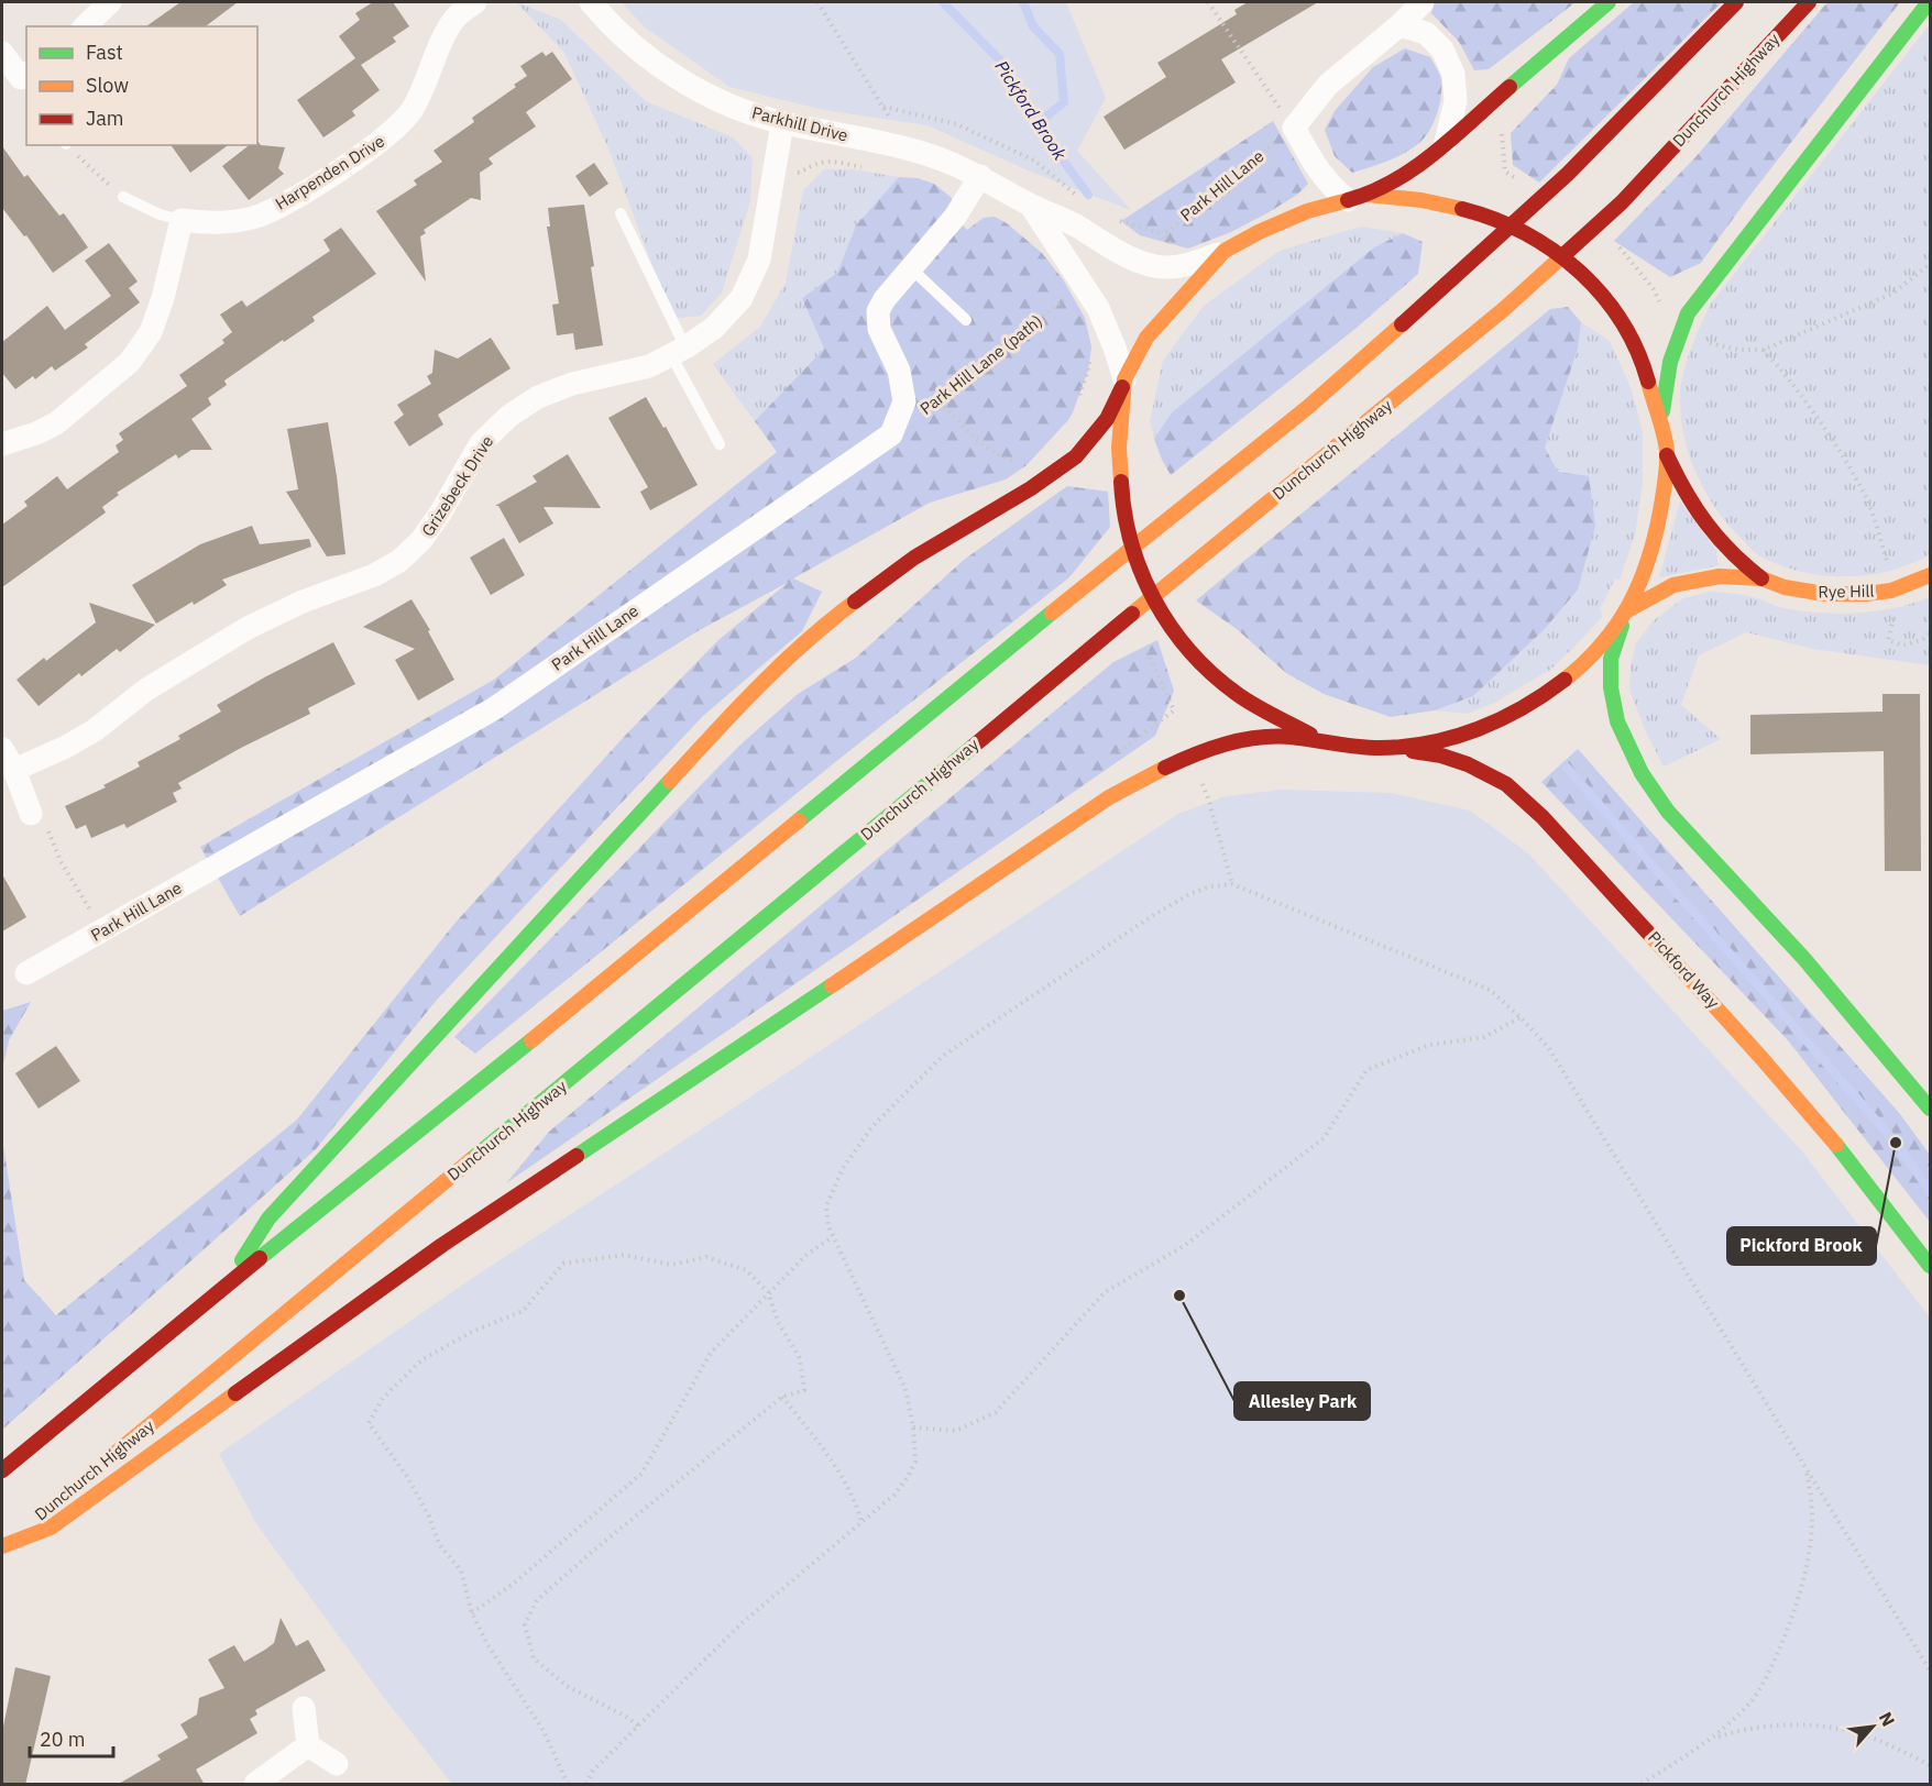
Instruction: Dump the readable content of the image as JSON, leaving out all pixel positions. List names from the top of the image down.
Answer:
{
  "streets": {
    "main road": ["Dunchurch Highway", "Rye Hill", "Pickford Way"],
    "street": [
      "Parkhill Drive",
      "Harpenden Drive",
      "Park Hill Lane",
      "Grizebeck Drive"
    ],
    "path": ["Park Hill Lane (path)"]
  },
  "crossings": [
    ["Parkhill Drive", "Grizebeck Drive"],
    ["Park Hill Lane", "Park Hill Lane (path)"]
  ],
  "water": ["Pickford Brook"],
  "places": ["Pickford Brook", "Allesley Park"],
  "legend": ["Fast", "Slow", "Jam"],
  "scale_bar": "20 m",
  "north": "top right"
}
